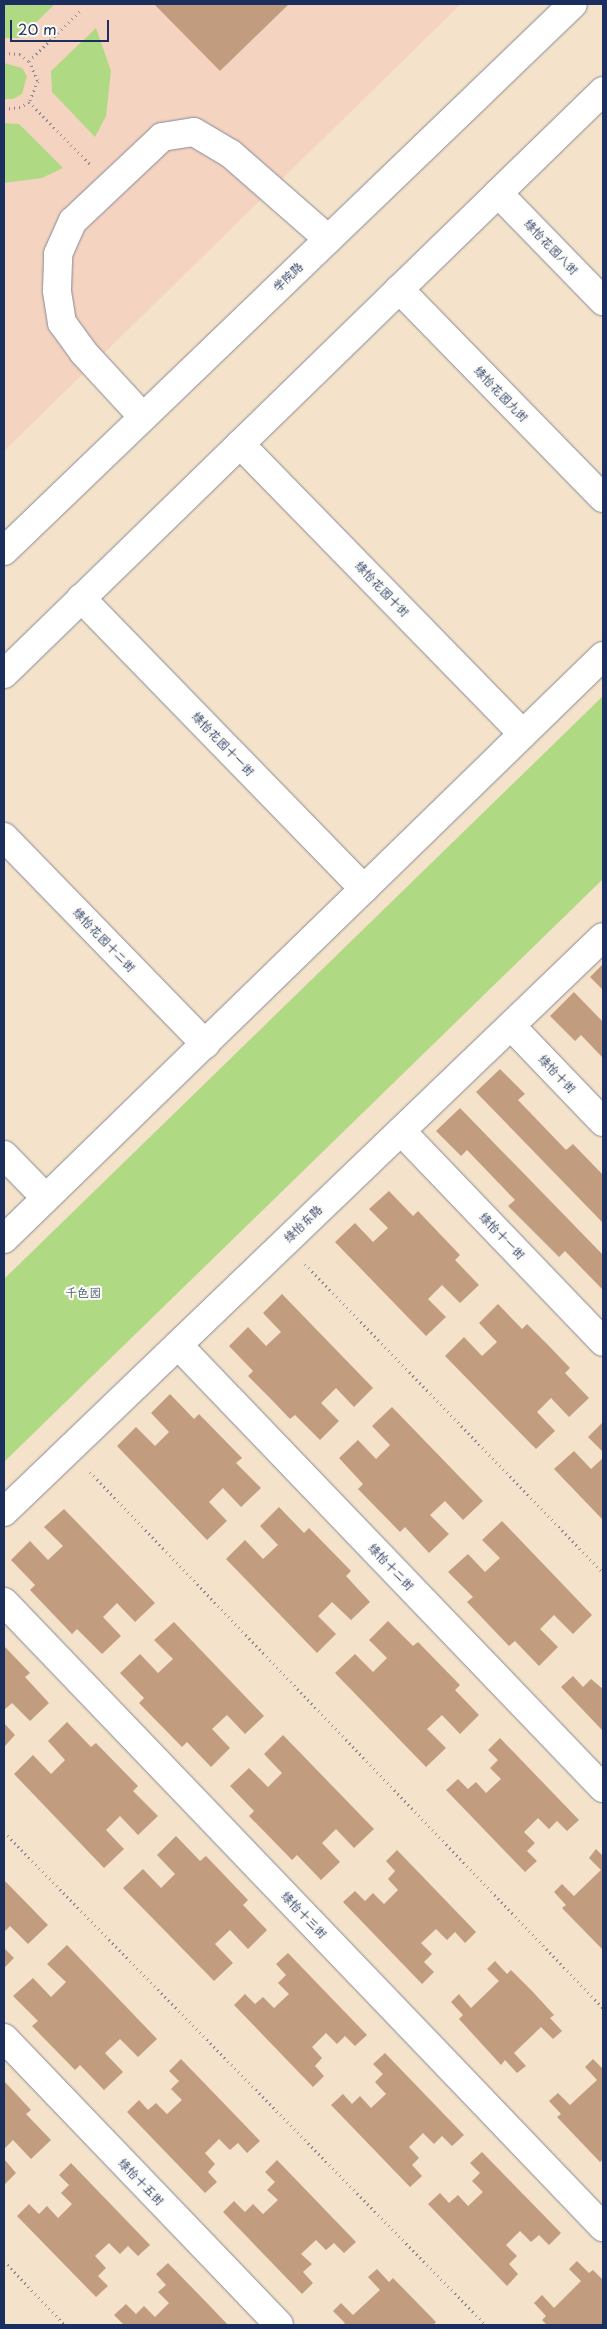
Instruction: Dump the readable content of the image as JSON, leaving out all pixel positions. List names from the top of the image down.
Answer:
{
  "streets": {
    "street": [
      "绿怡花园八街",
      "学院路",
      "绿怡花园九街",
      "绿怡花园十街",
      "绿怡花园十一街",
      "绿怡花园十二街",
      "绿怡十街",
      "绿怡东路",
      "绿怡十一街",
      "绿怡十二街",
      "绿怡十三街",
      "绿怡十五街"
    ]
  },
  "crossings": [
    ["绿怡十街", "绿怡东路"],
    ["绿怡东路", "绿怡十一街"],
    ["绿怡东路", "绿怡十二街"]
  ],
  "parks": ["千色园"],
  "scale_bar": "20 m"
}
